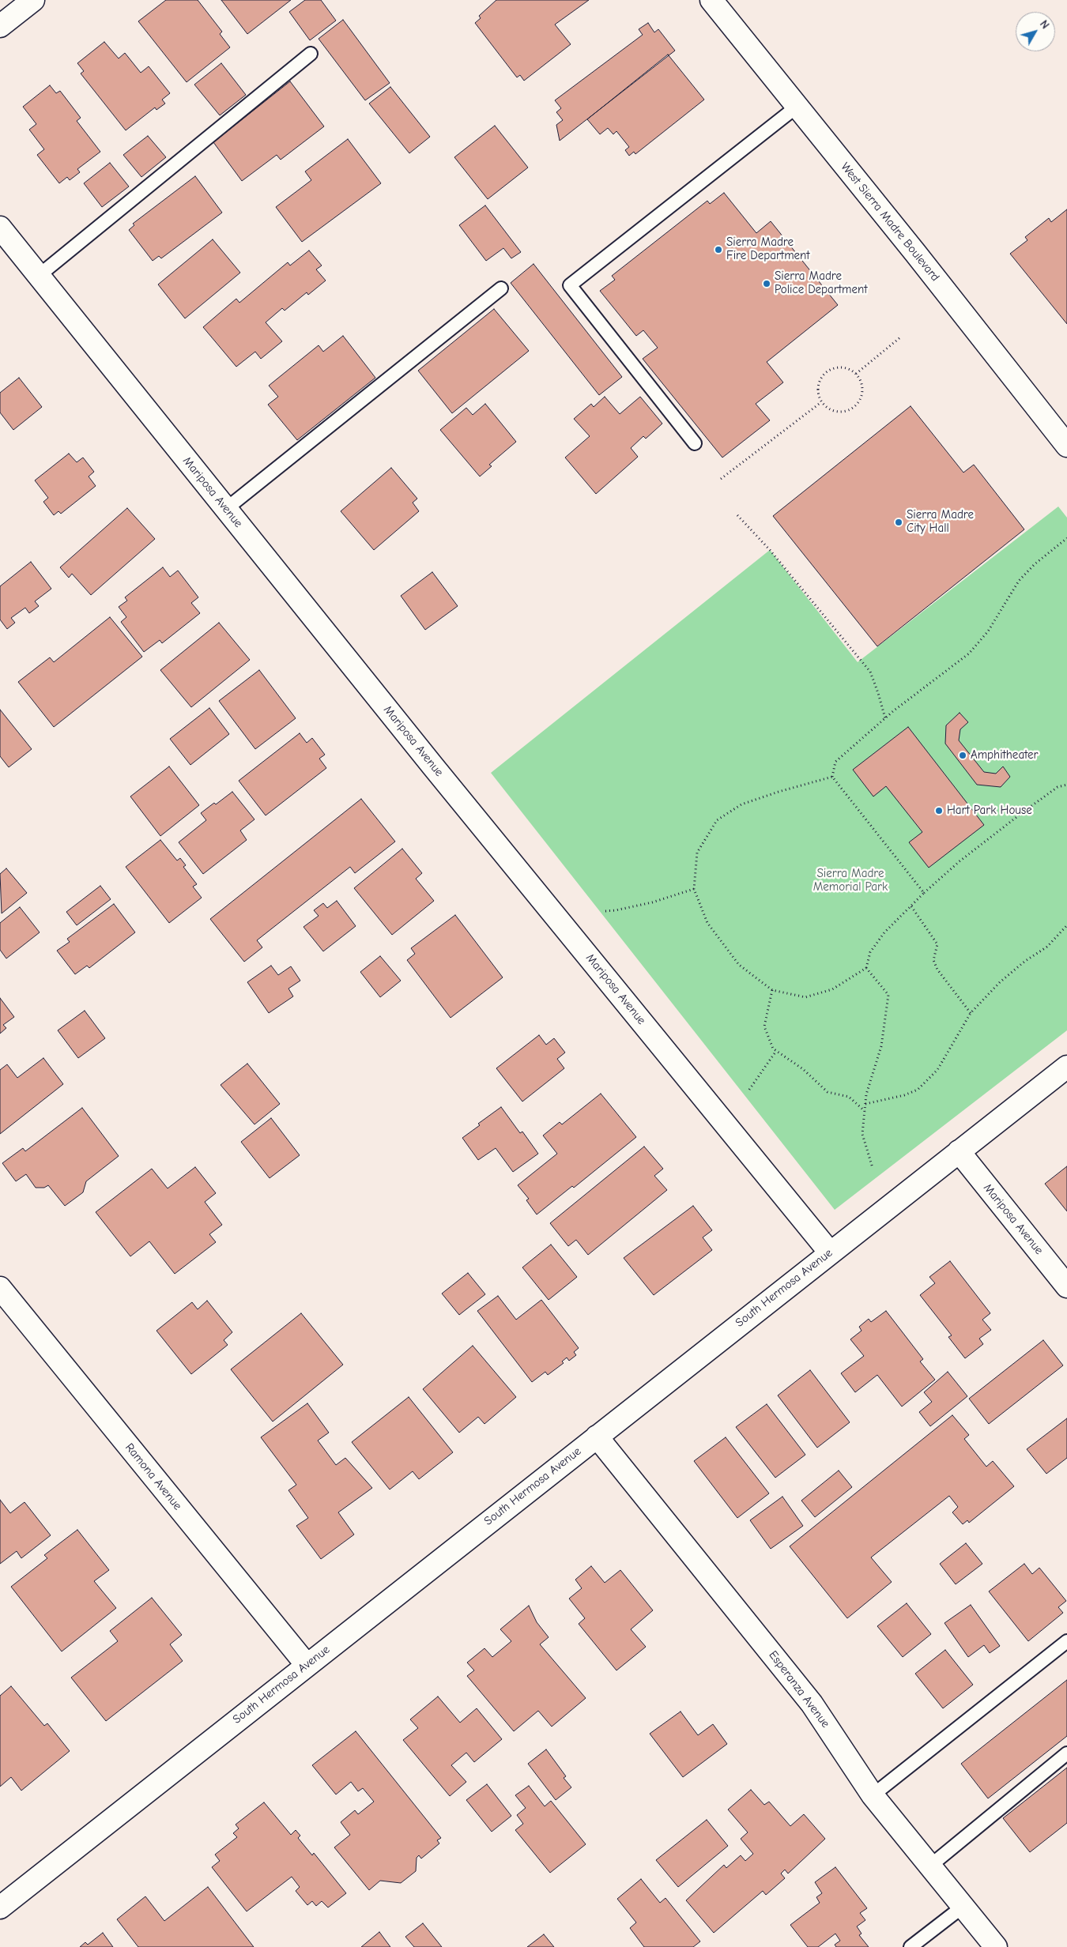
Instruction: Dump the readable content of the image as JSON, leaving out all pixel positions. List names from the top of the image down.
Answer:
{
  "streets": {
    "street": [
      "West Sierra Madre Boulevard",
      "Mariposa Avenue",
      "South Hermosa Avenue",
      "Ramona Avenue",
      "Esperanza Avenue"
    ]
  },
  "crossings": [
    ["Mariposa Avenue", "South Hermosa Avenue"],
    ["South Hermosa Avenue", "Ramona Avenue"],
    ["South Hermosa Avenue", "Esperanza Avenue"]
  ],
  "parks": ["Sierra Madre Memorial Park"],
  "places": [
    "Sierra Madre Fire Department",
    "Sierra Madre Police Department",
    "Sierra Madre City Hall",
    "Amphitheater",
    "Hart Park House"
  ],
  "north": "top right"
}
